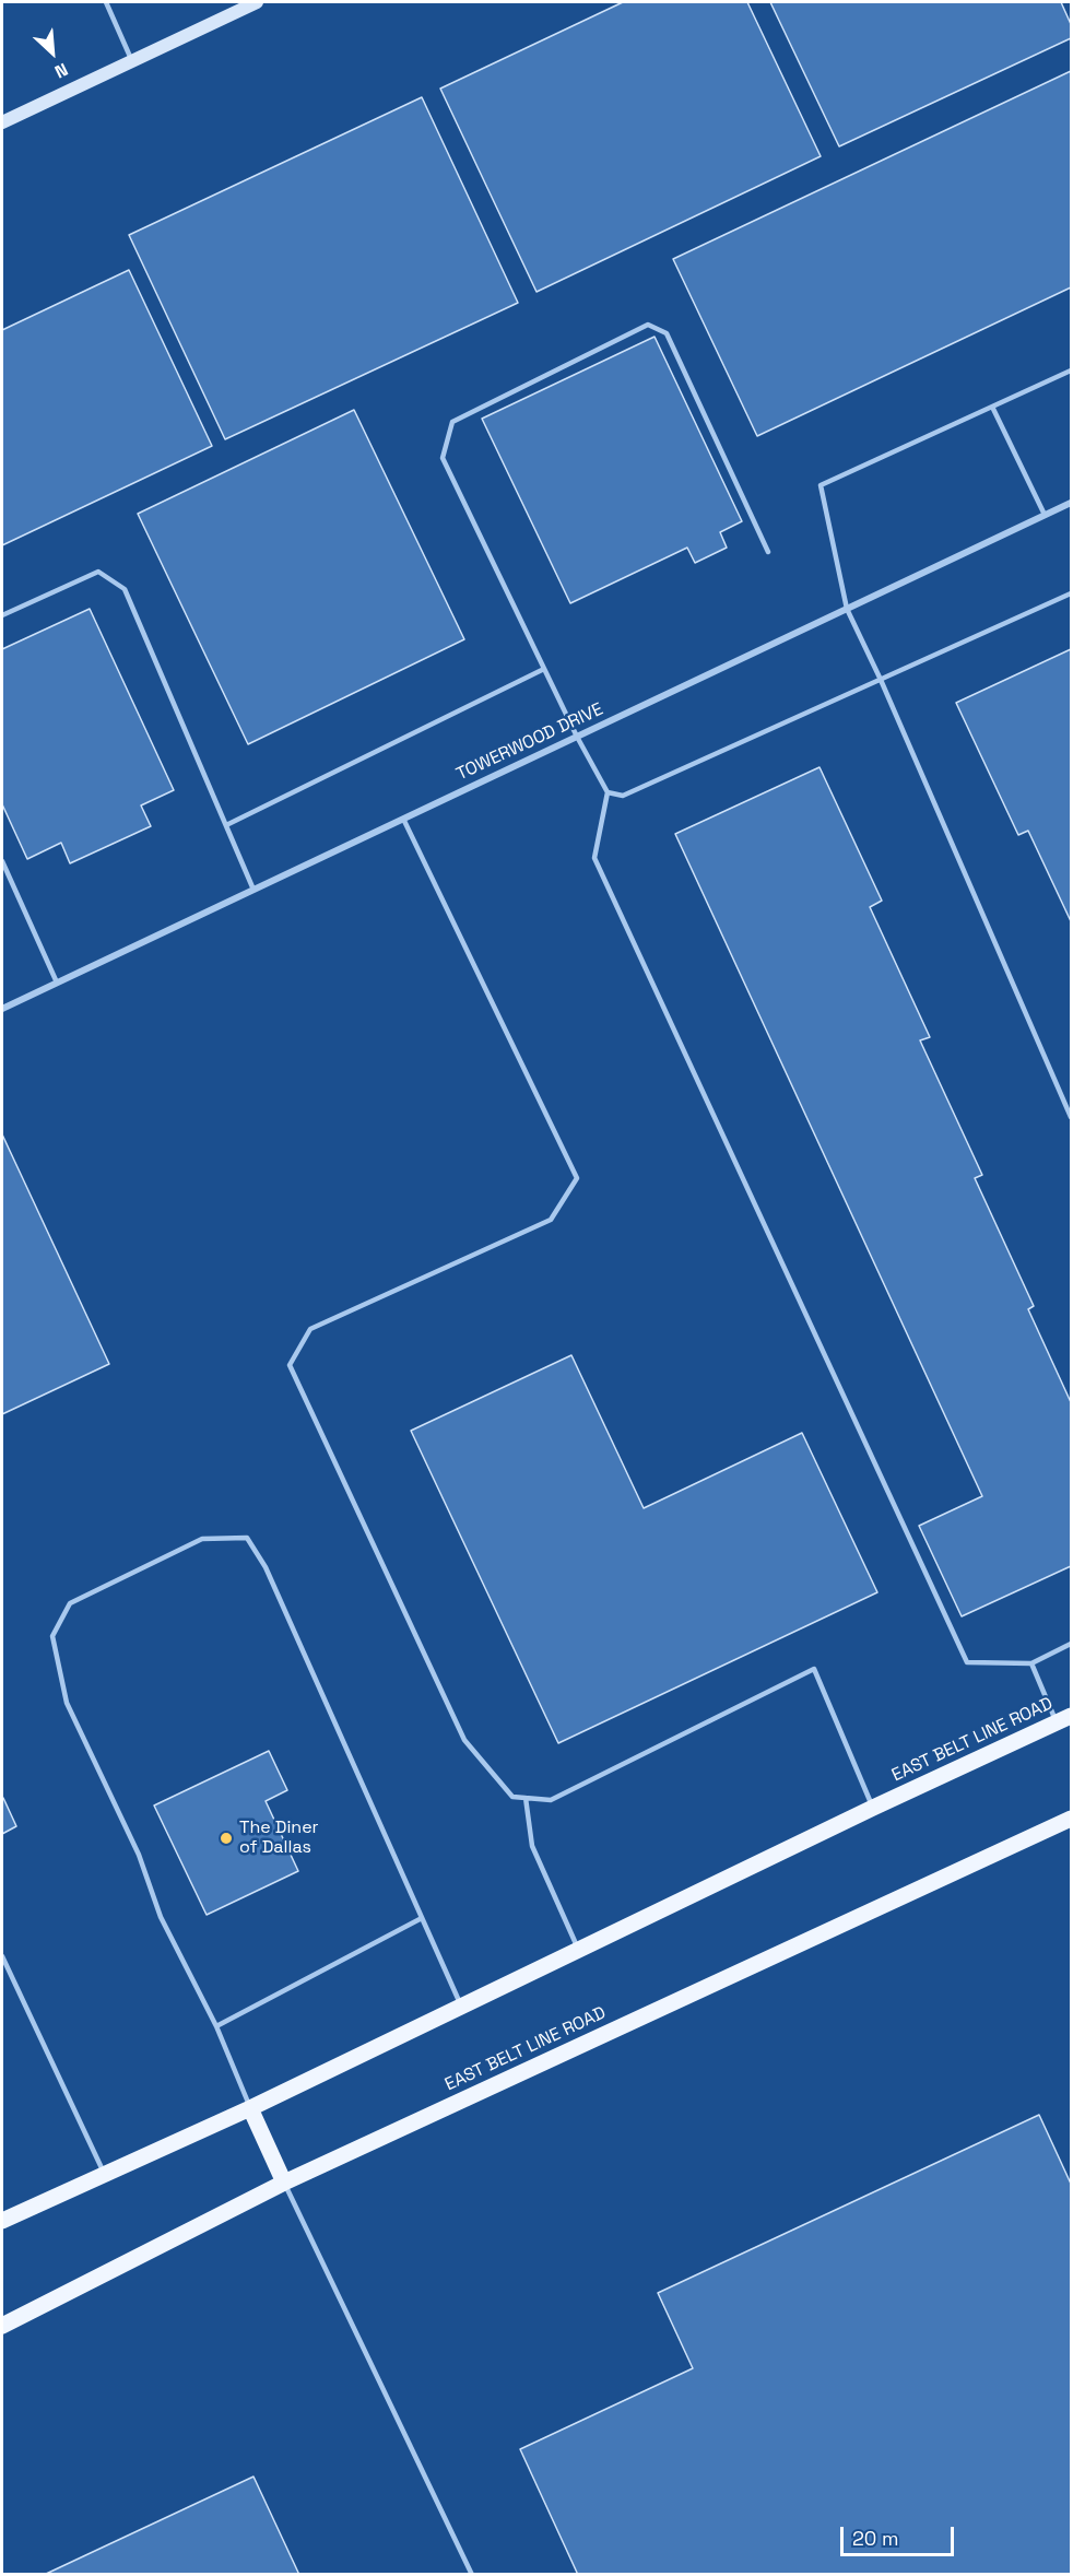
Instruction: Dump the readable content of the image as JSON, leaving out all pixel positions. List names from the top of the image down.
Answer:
{
  "streets": {
    "main road": ["EAST BELT LINE ROAD"],
    "street": ["TOWERWOOD DRIVE"]
  },
  "places": ["The Diner of Dallas"],
  "scale_bar": "20 m",
  "north": "bottom right"
}
